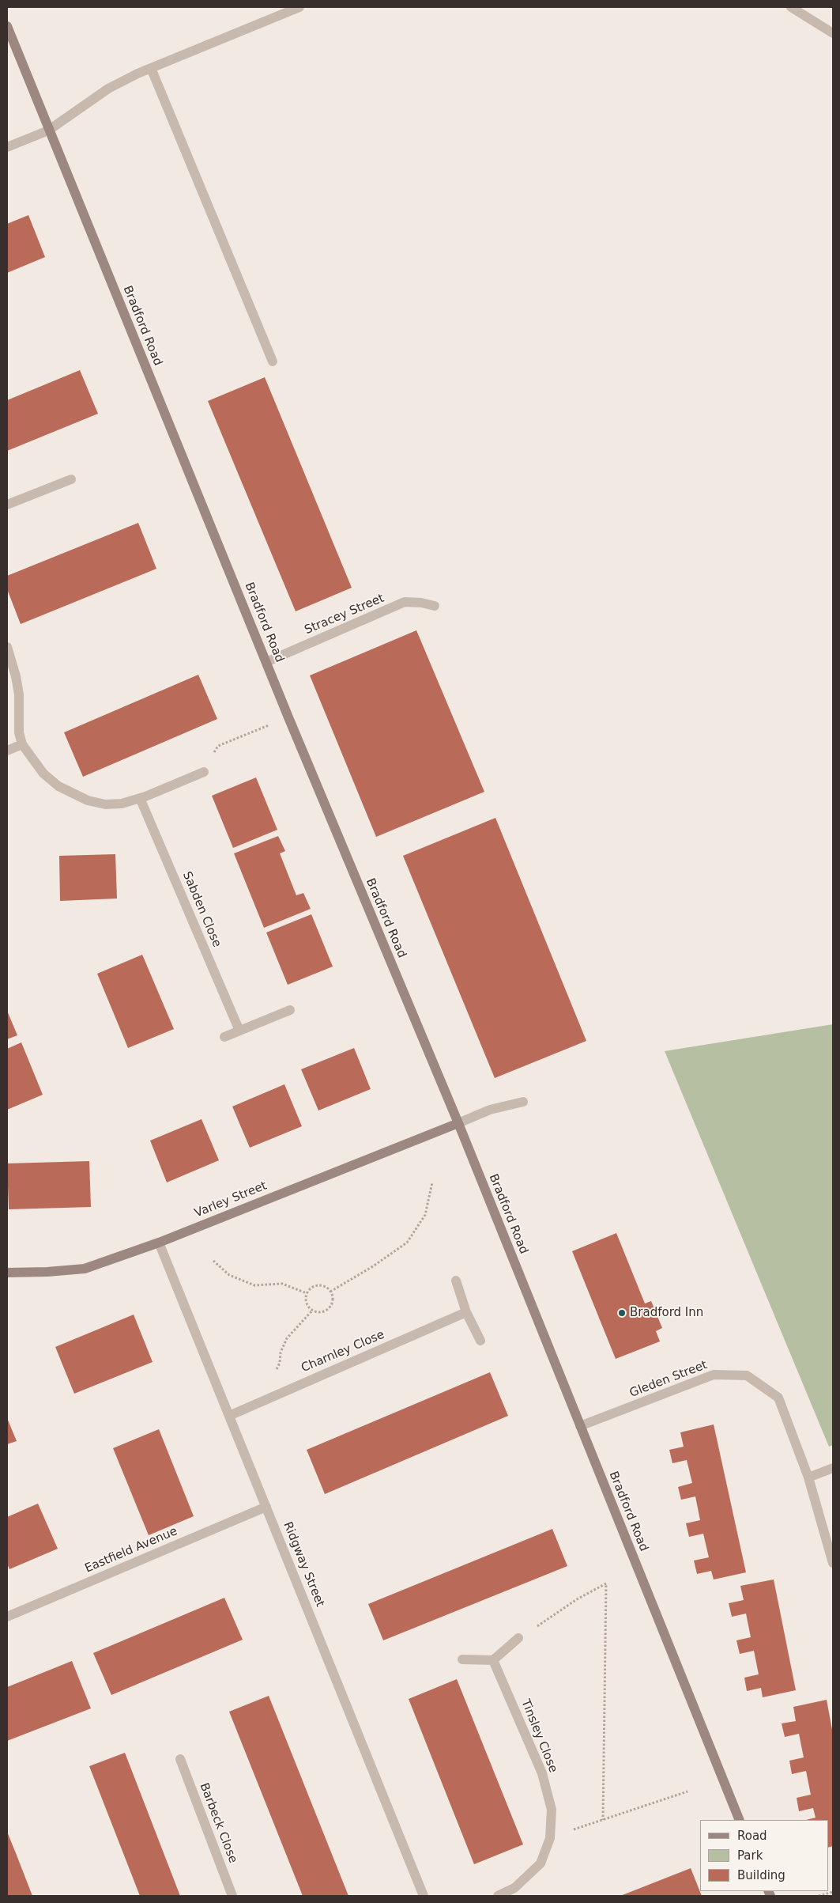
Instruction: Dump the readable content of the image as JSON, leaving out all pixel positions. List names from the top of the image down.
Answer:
{
  "streets": {
    "street": [
      "Bradford Road",
      "Stracey Street",
      "Sabden Close",
      "Varley Street",
      "Charnley Close",
      "Gleden Street",
      "Eastfield Avenue",
      "Ridgway Street",
      "Tinsley Close",
      "Barbeck Close"
    ]
  },
  "crossings": [
    ["Bradford Road", "Stracey Street"],
    ["Bradford Road", "Varley Street"],
    ["Bradford Road", "Gleden Street"],
    ["Varley Street", "Ridgway Street"],
    ["Charnley Close", "Ridgway Street"],
    ["Eastfield Avenue", "Ridgway Street"]
  ],
  "places": ["Bradford Inn"],
  "legend": ["Road", "Park", "Building"]
}
